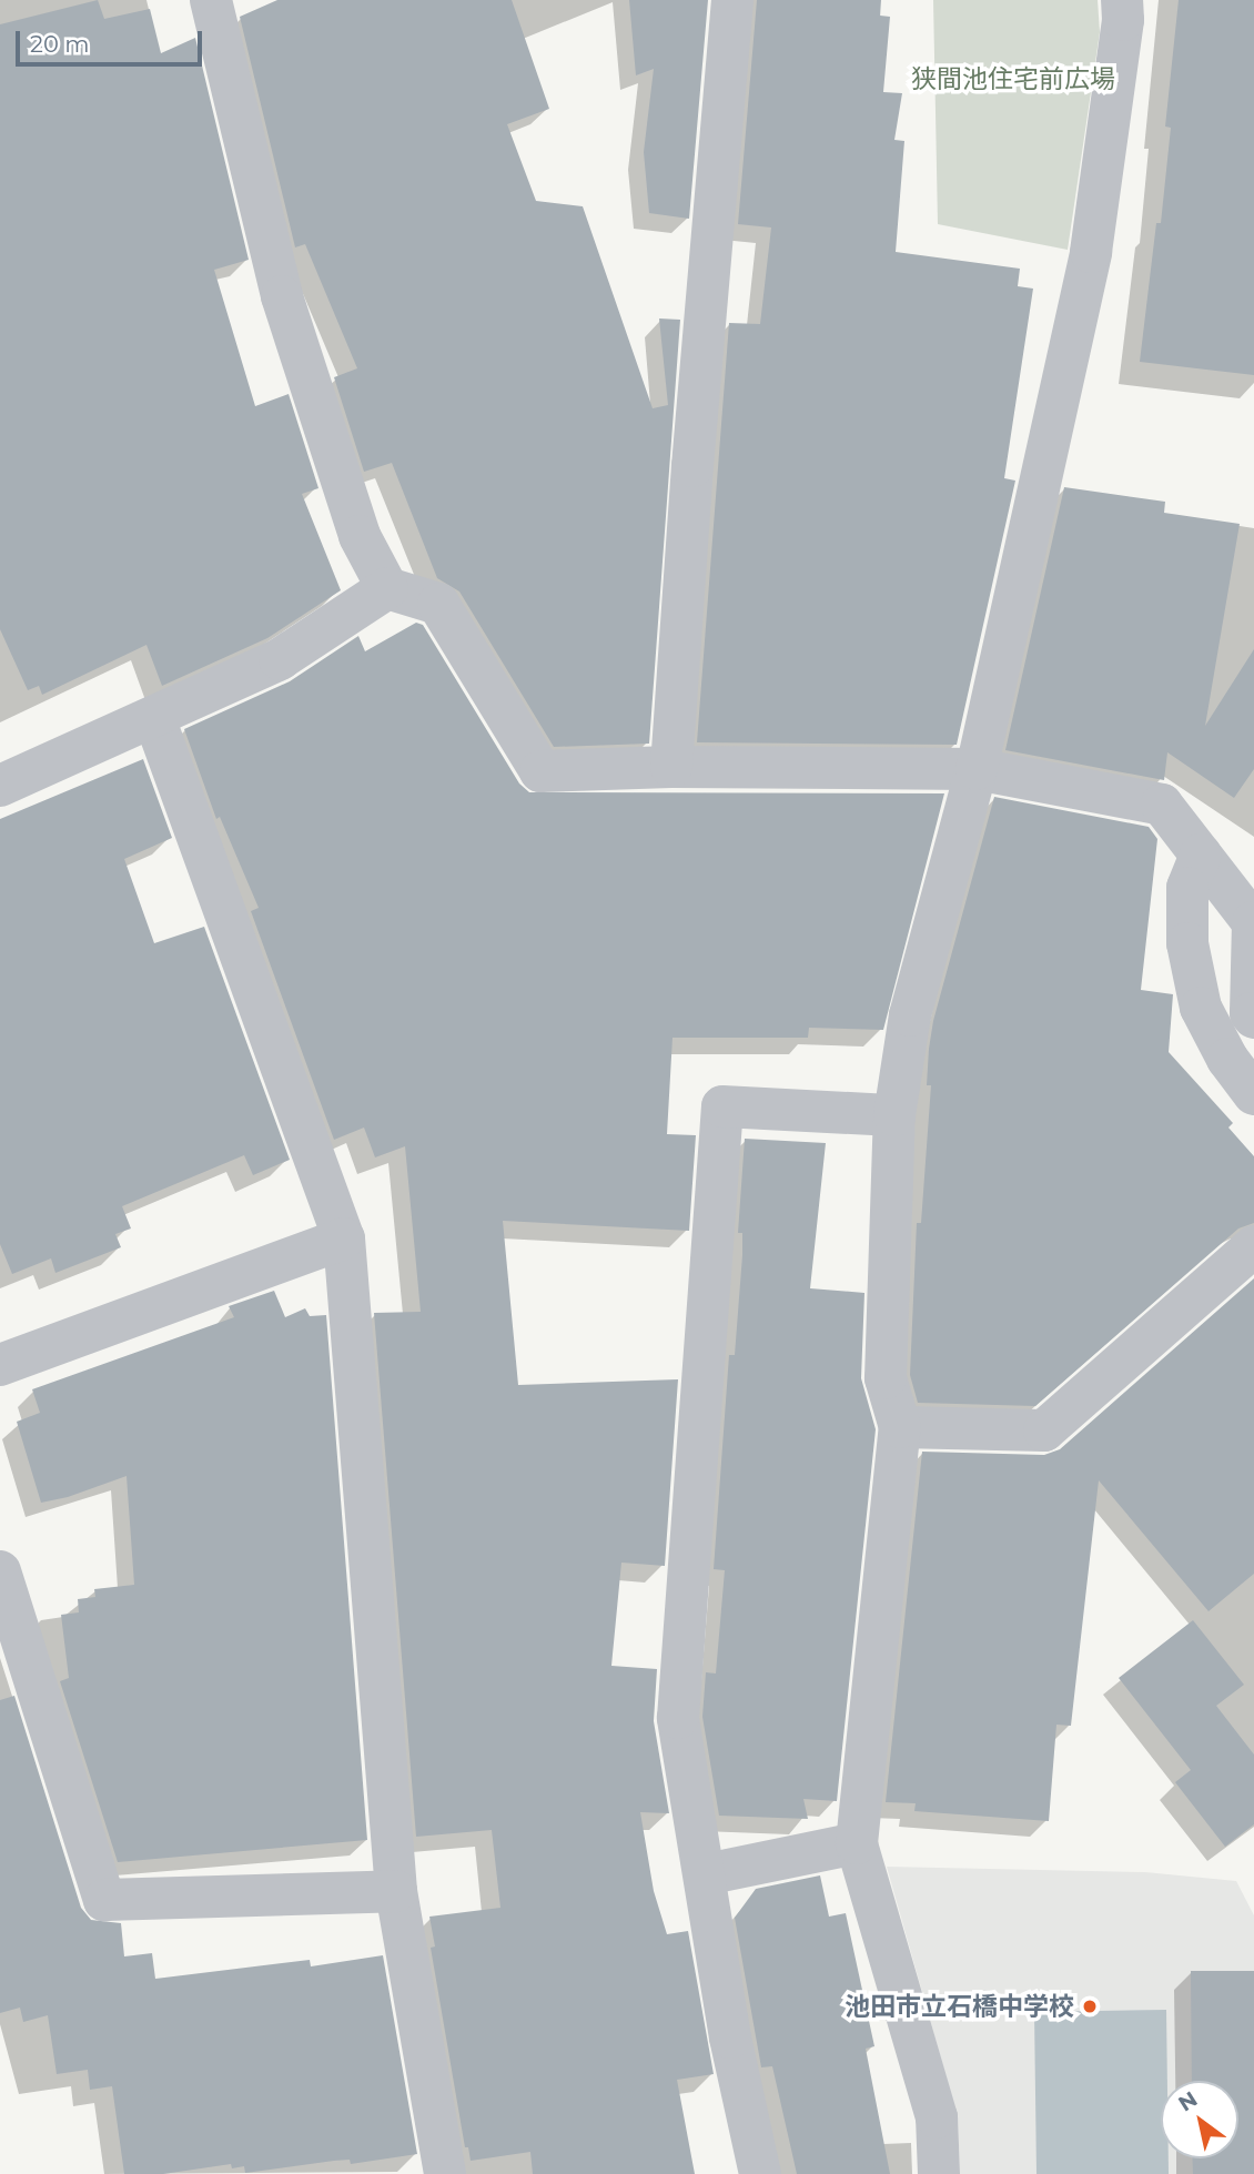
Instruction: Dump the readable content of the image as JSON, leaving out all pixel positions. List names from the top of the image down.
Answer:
{
  "parks": ["狭間池住宅前広場"],
  "places": ["池田市立石橋中学校"],
  "scale_bar": "20 m",
  "north": "top left"
}
